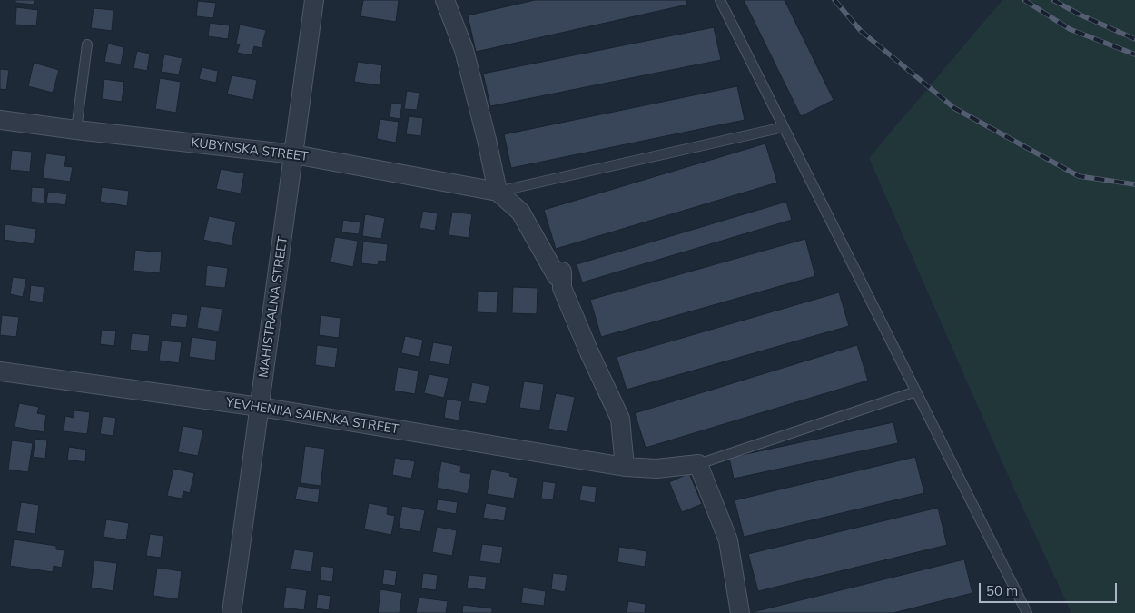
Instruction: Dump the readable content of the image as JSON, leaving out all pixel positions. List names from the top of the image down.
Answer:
{
  "streets": {
    "street": ["KUBYNSKA STREET", "MAHISTRALNA STREET", "YEVHENIIA SAIENKA STREET"]
  },
  "crossings": [
    ["KUBYNSKA STREET", "MAHISTRALNA STREET"],
    ["MAHISTRALNA STREET", "YEVHENIIA SAIENKA STREET"]
  ],
  "scale_bar": "50 m"
}
